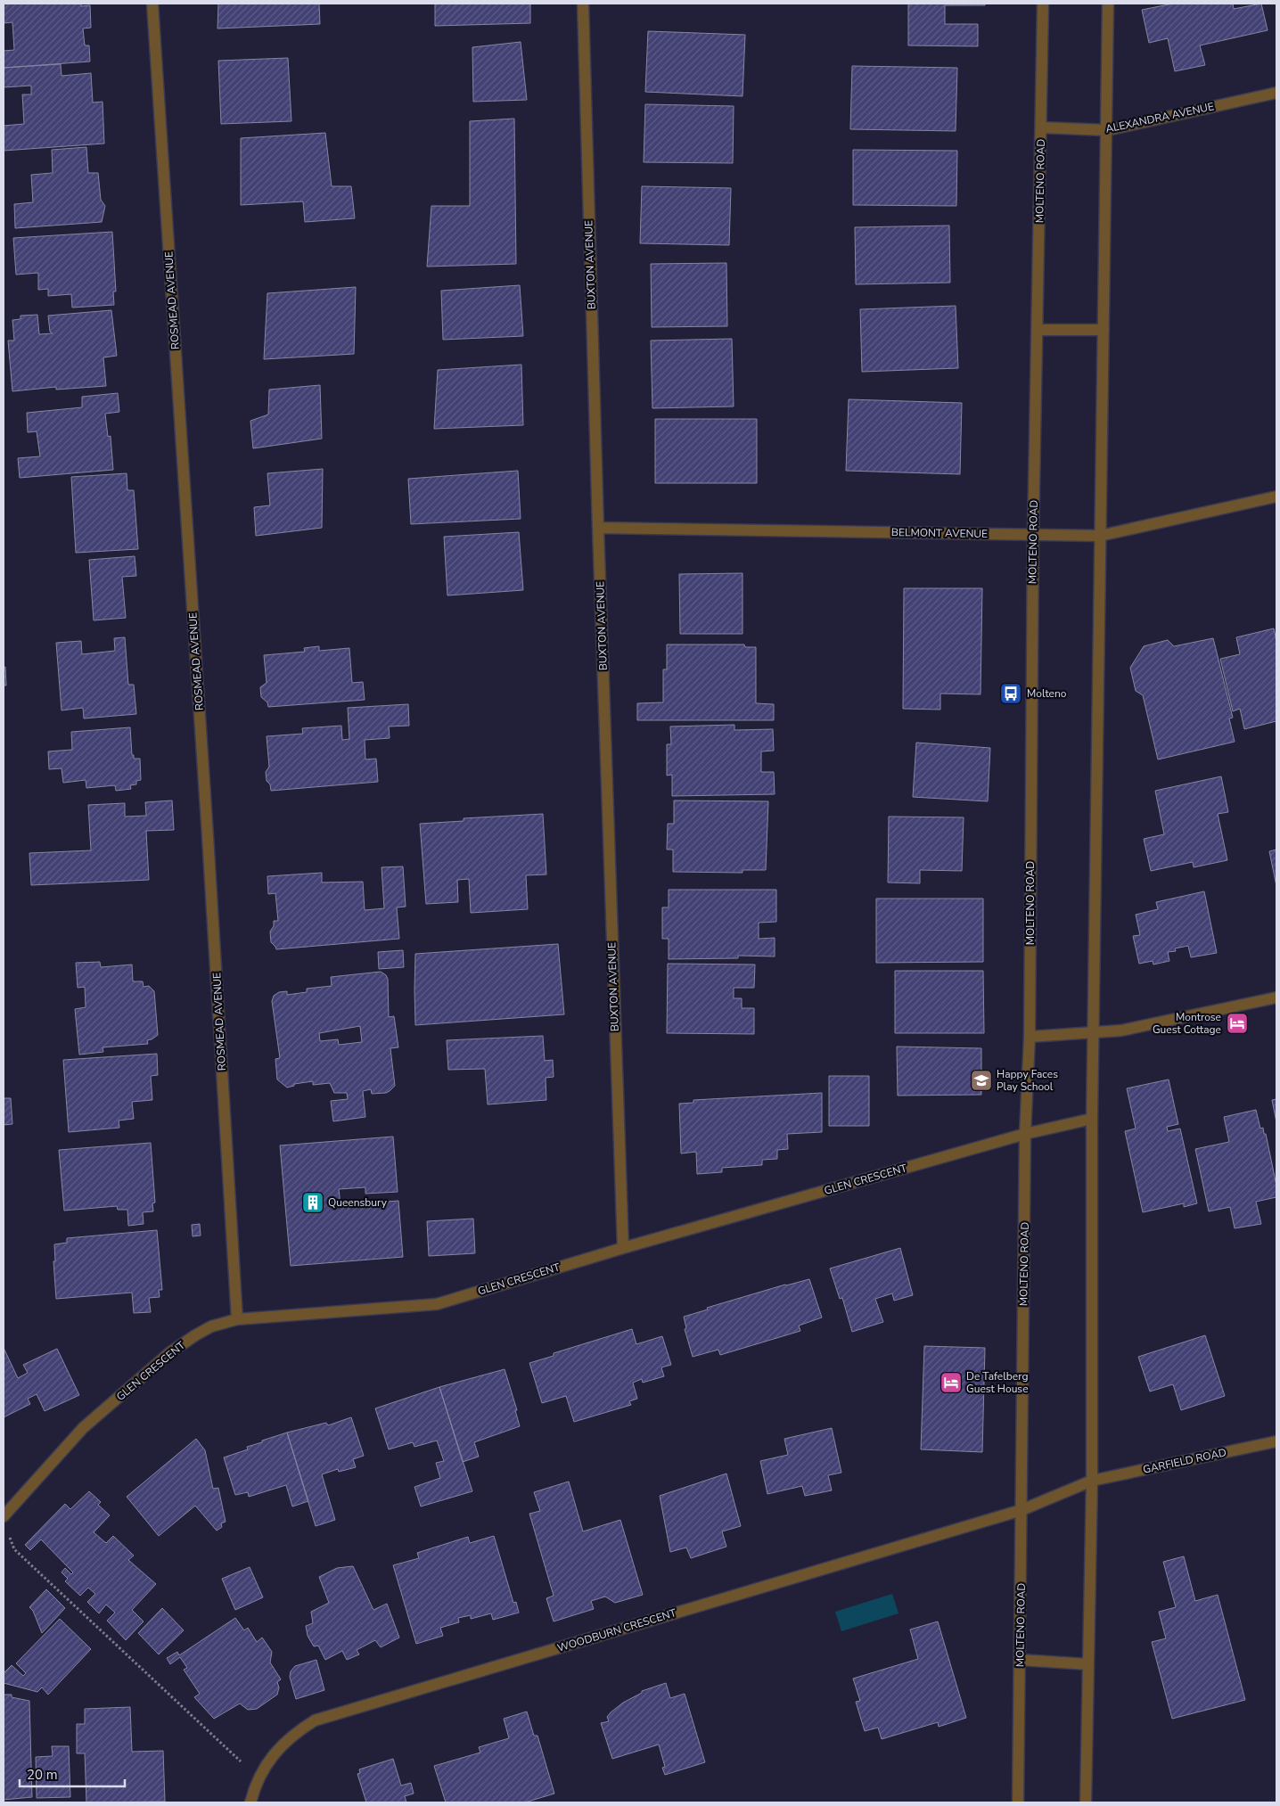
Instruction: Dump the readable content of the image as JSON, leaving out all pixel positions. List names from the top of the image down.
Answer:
{
  "streets": {
    "street": [
      "ALEXANDRA AVENUE",
      "MOLTENO ROAD",
      "BUXTON AVENUE",
      "ROSMEAD AVENUE",
      "BELMONT AVENUE",
      "GLEN CRESCENT",
      "GARFIELD ROAD",
      "WOODBURN CRESCENT"
    ]
  },
  "crossings": [
    ["ALEXANDRA AVENUE", "MOLTENO ROAD"],
    ["MOLTENO ROAD", "BELMONT AVENUE"],
    ["MOLTENO ROAD", "GLEN CRESCENT"],
    ["MOLTENO ROAD", "GARFIELD ROAD"],
    ["MOLTENO ROAD", "WOODBURN CRESCENT"],
    ["BUXTON AVENUE", "BELMONT AVENUE"],
    ["BUXTON AVENUE", "GLEN CRESCENT"],
    ["ROSMEAD AVENUE", "GLEN CRESCENT"],
    ["GARFIELD ROAD", "WOODBURN CRESCENT"]
  ],
  "places": {
    "bus stop": ["Molteno"],
    "hotel": ["Montrose Guest Cottage", "De Tafelberg Guest House"],
    "school or university": ["Happy Faces Play School"],
    "building": ["Queensbury"]
  },
  "scale_bar": "20 m"
}
